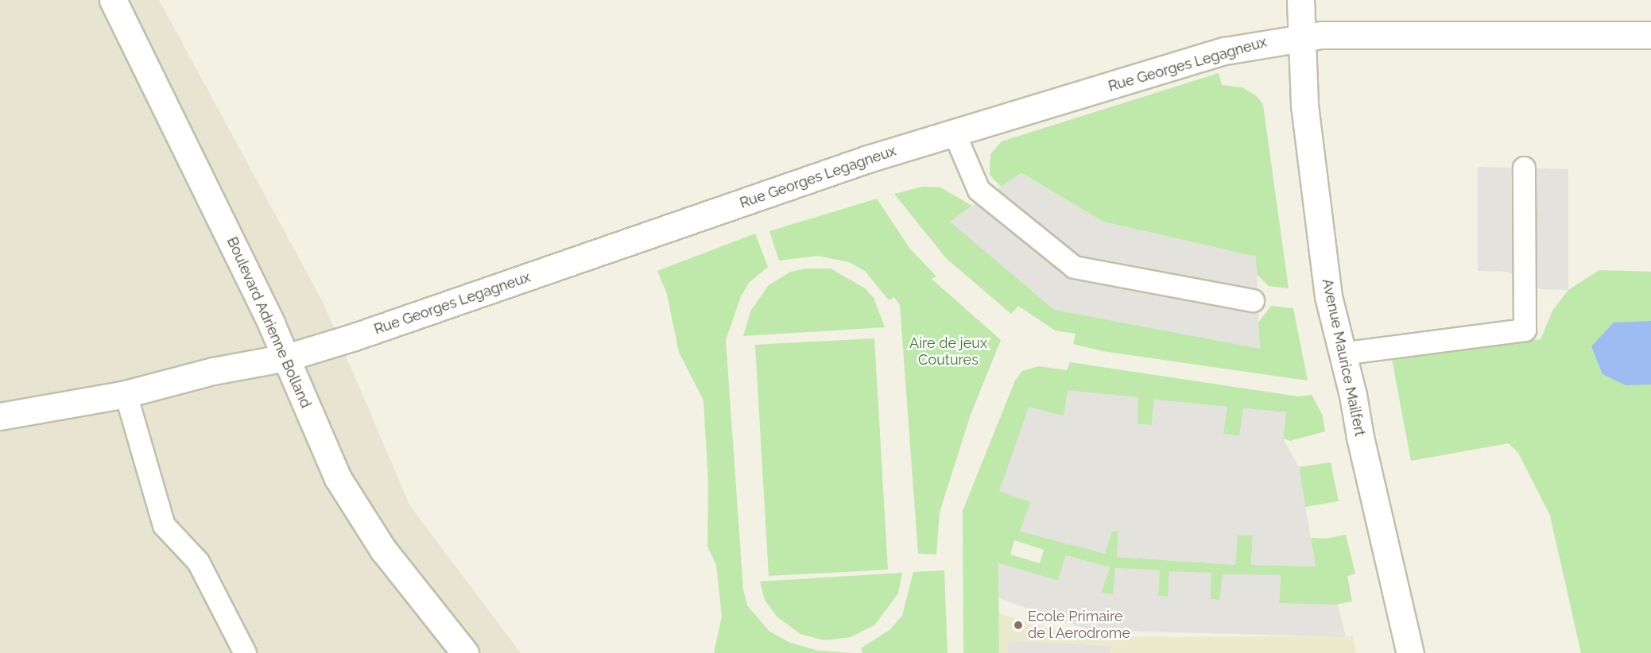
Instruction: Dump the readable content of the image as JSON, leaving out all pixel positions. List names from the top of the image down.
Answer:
{
  "streets": {
    "street": ["Rue Georges Legagneux", "Boulevard Adrienne Bolland", "Avenue Maurice Mailfert"]
  },
  "crossings": [
    ["Rue Georges Legagneux", "Boulevard Adrienne Bolland"],
    ["Rue Georges Legagneux", "Avenue Maurice Mailfert"]
  ],
  "parks": ["Aire de jeux Coutures"],
  "places": ["Ecole Primaire de l Aerodrome"]
}
